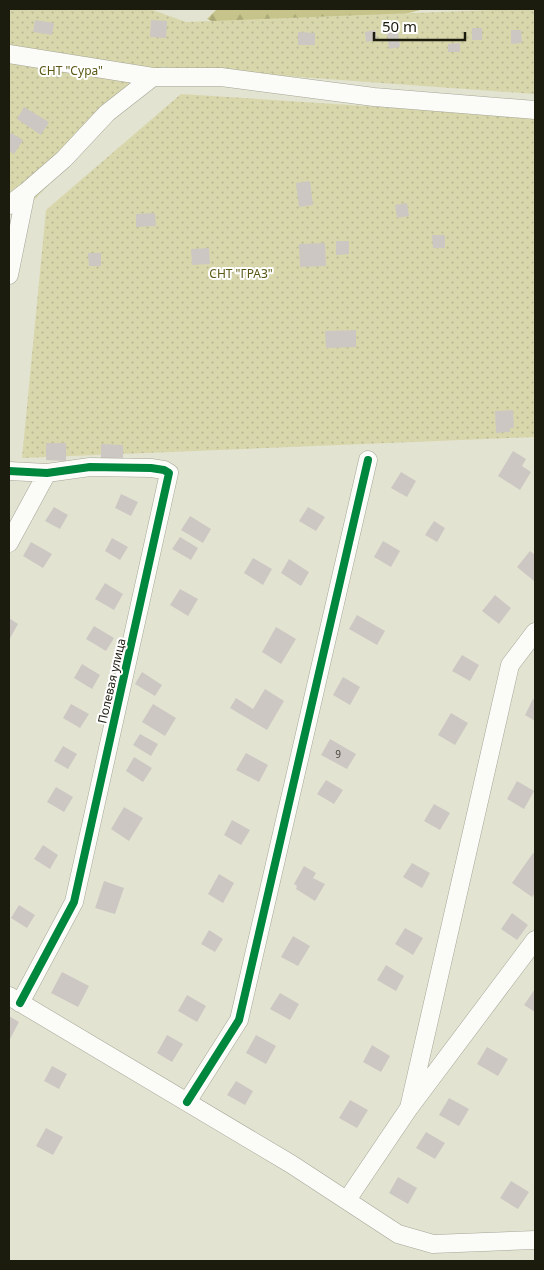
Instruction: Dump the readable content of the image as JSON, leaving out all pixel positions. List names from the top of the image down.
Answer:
{
  "streets": {
    "street": ["Полевая улица"]
  },
  "parks": ["СНТ \"Сура\"", "СНТ \"ГРАЗ\""],
  "house_numbers": ["9"],
  "scale_bar": "50 m"
}
